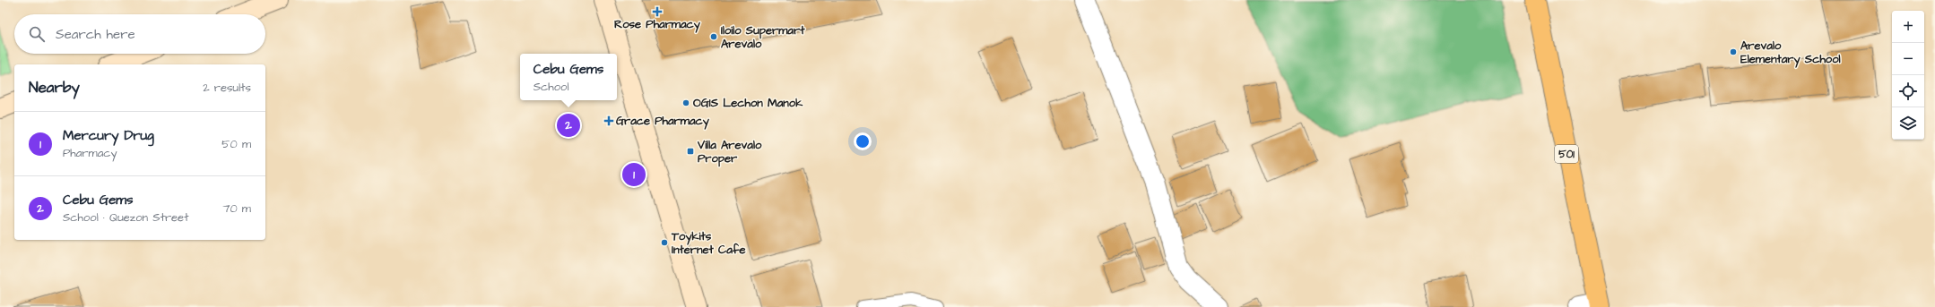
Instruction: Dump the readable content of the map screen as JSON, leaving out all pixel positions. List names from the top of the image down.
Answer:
{
  "streets": {
    "main road": ["501"]
  },
  "places": {
    "health": ["Rose Pharmacy", "Grace Pharmacy"],
    "other": [
      "Iloilo Supermart Arevalo",
      "Arevalo Elementary School",
      "OGIS Lechon Manok",
      "Toykits Internet Cafe"
    ],
    "transit": ["Villa Arevalo Proper"]
  },
  "page": {
    "map_buttons": ["+", "−"],
    "search": "Search here",
    "popup": ["Cebu Gems", "School"],
    "heading": ["Nearby", "2 results"],
    "list": [
      {
        "mark": "1",
        "name": "Mercury Drug",
        "note": "Pharmacy",
        "value": "50 m"
      },
      {
        "mark": "2",
        "name": "Cebu Gems",
        "note": "School · Quezon Street",
        "value": "70 m"
      }
    ],
    "pins": ["2", "1"]
  }
}
